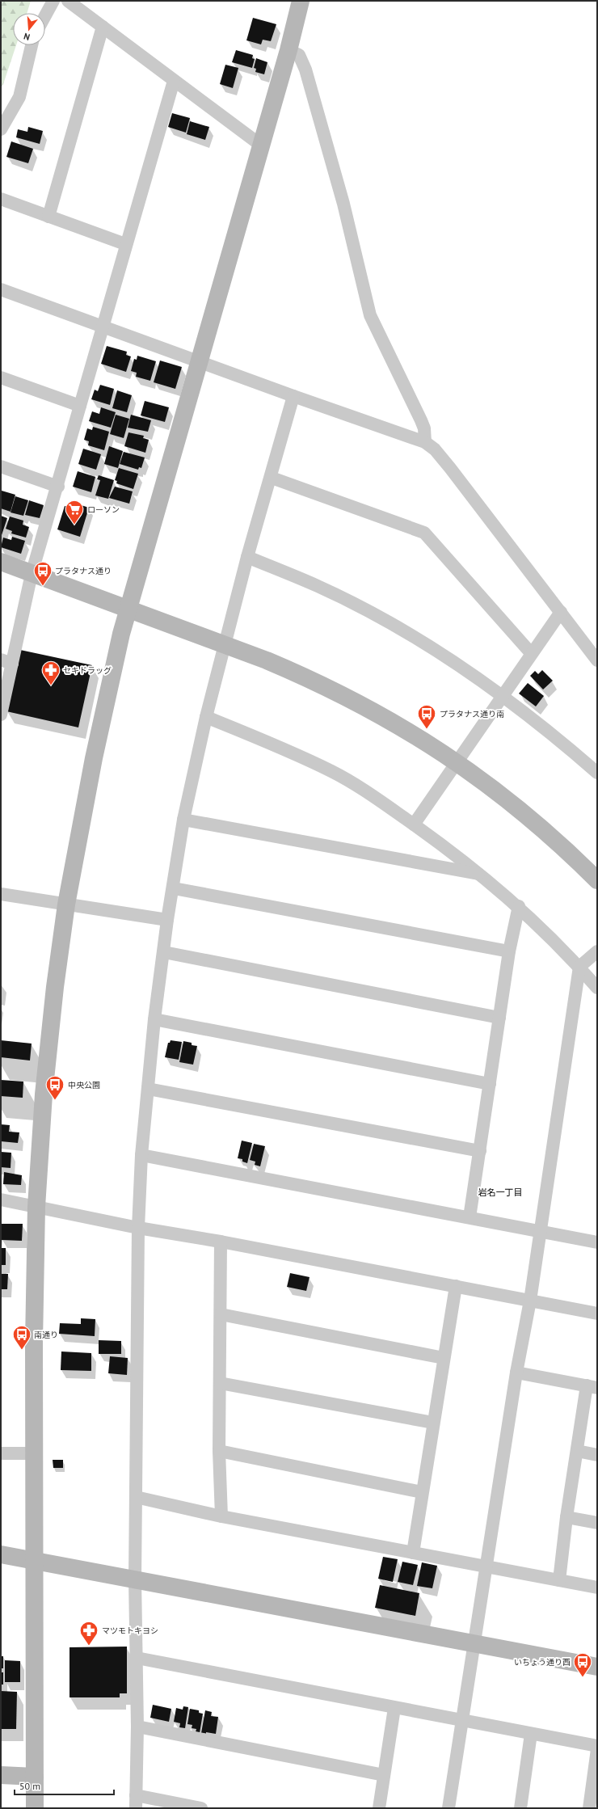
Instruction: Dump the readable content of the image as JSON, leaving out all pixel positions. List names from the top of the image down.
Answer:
{
  "districts": ["岩名一丁目"],
  "places": {
    "supermarket": ["ローソン"],
    "bus stop": [
      "プラタナス通り",
      "プラタナス通り南",
      "中央公園",
      "南通り",
      "いちょう通り西"
    ],
    "pharmacy": ["セキドラッグ", "マツモトキヨシ"]
  },
  "scale_bar": "50 m",
  "north": "bottom"
}
